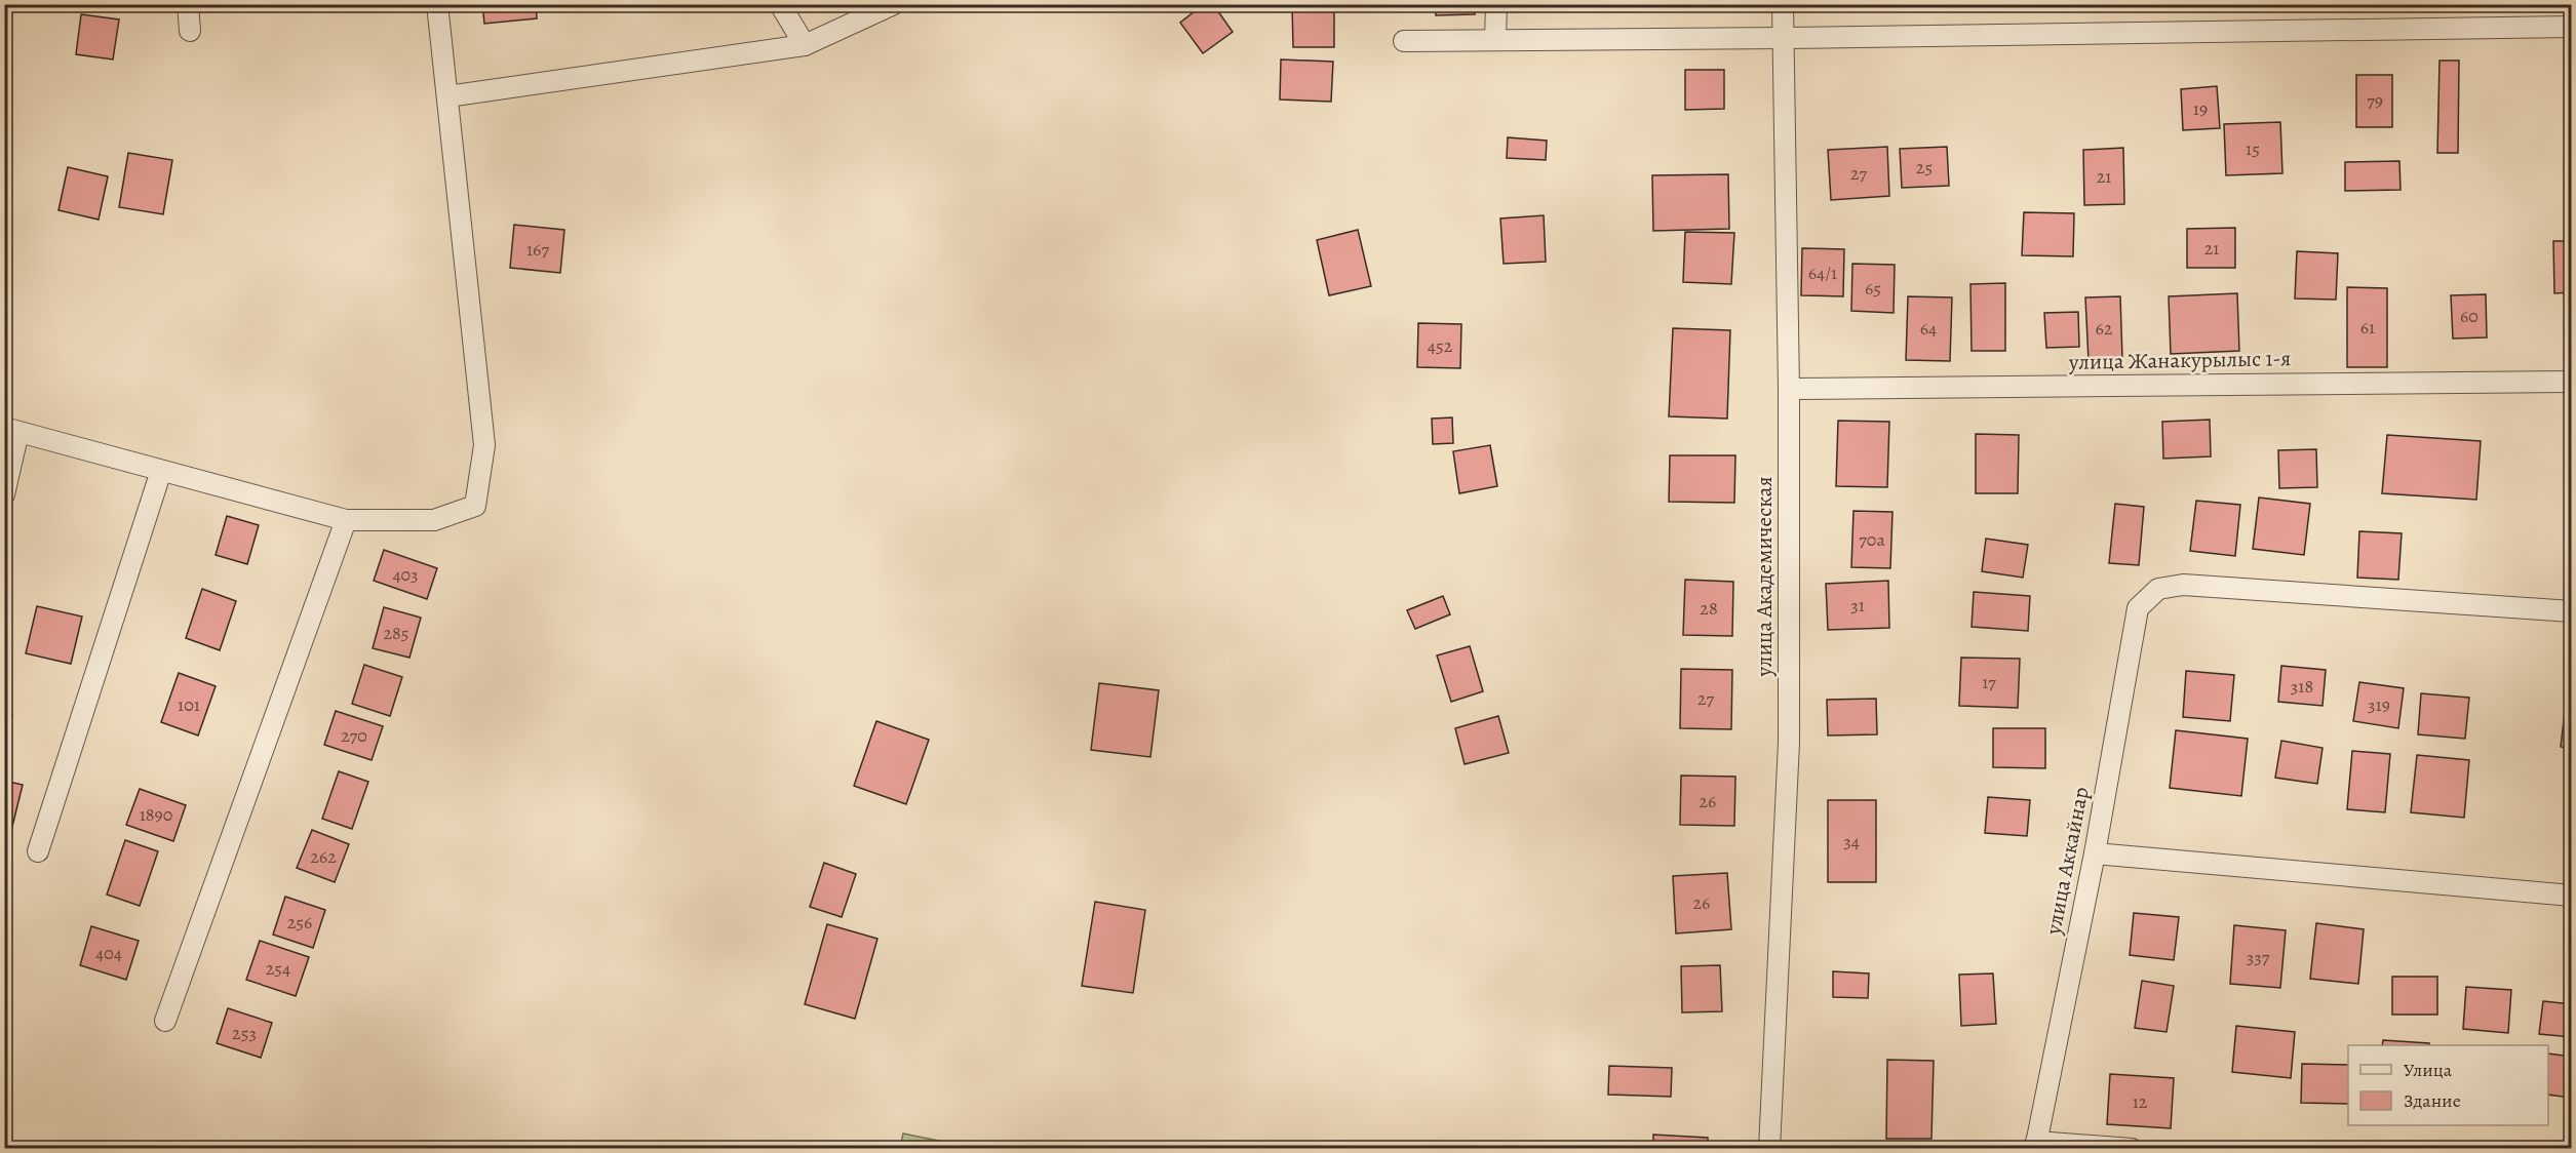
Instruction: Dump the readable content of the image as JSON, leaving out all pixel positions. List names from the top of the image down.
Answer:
{
  "streets": {
    "street": ["улица Жанакурылыс 1-я", "улица Академическая", "улица Аккайнар"]
  },
  "crossings": [
    ["улица Жанакурылыс 1-я", "улица Академическая"]
  ],
  "house_numbers": [
    "79",
    "19",
    "15",
    "25",
    "27",
    "21",
    "21",
    "167",
    "64/1",
    "65",
    "60",
    "61",
    "64",
    "62",
    "452",
    "70а",
    "403",
    "31",
    "28",
    "285",
    "17",
    "318",
    "27",
    "101",
    "319",
    "270",
    "26",
    "1890",
    "34",
    "262",
    "26",
    "256",
    "404",
    "337",
    "254",
    "253",
    "12"
  ],
  "legend": ["Улица", "Здание"]
}
